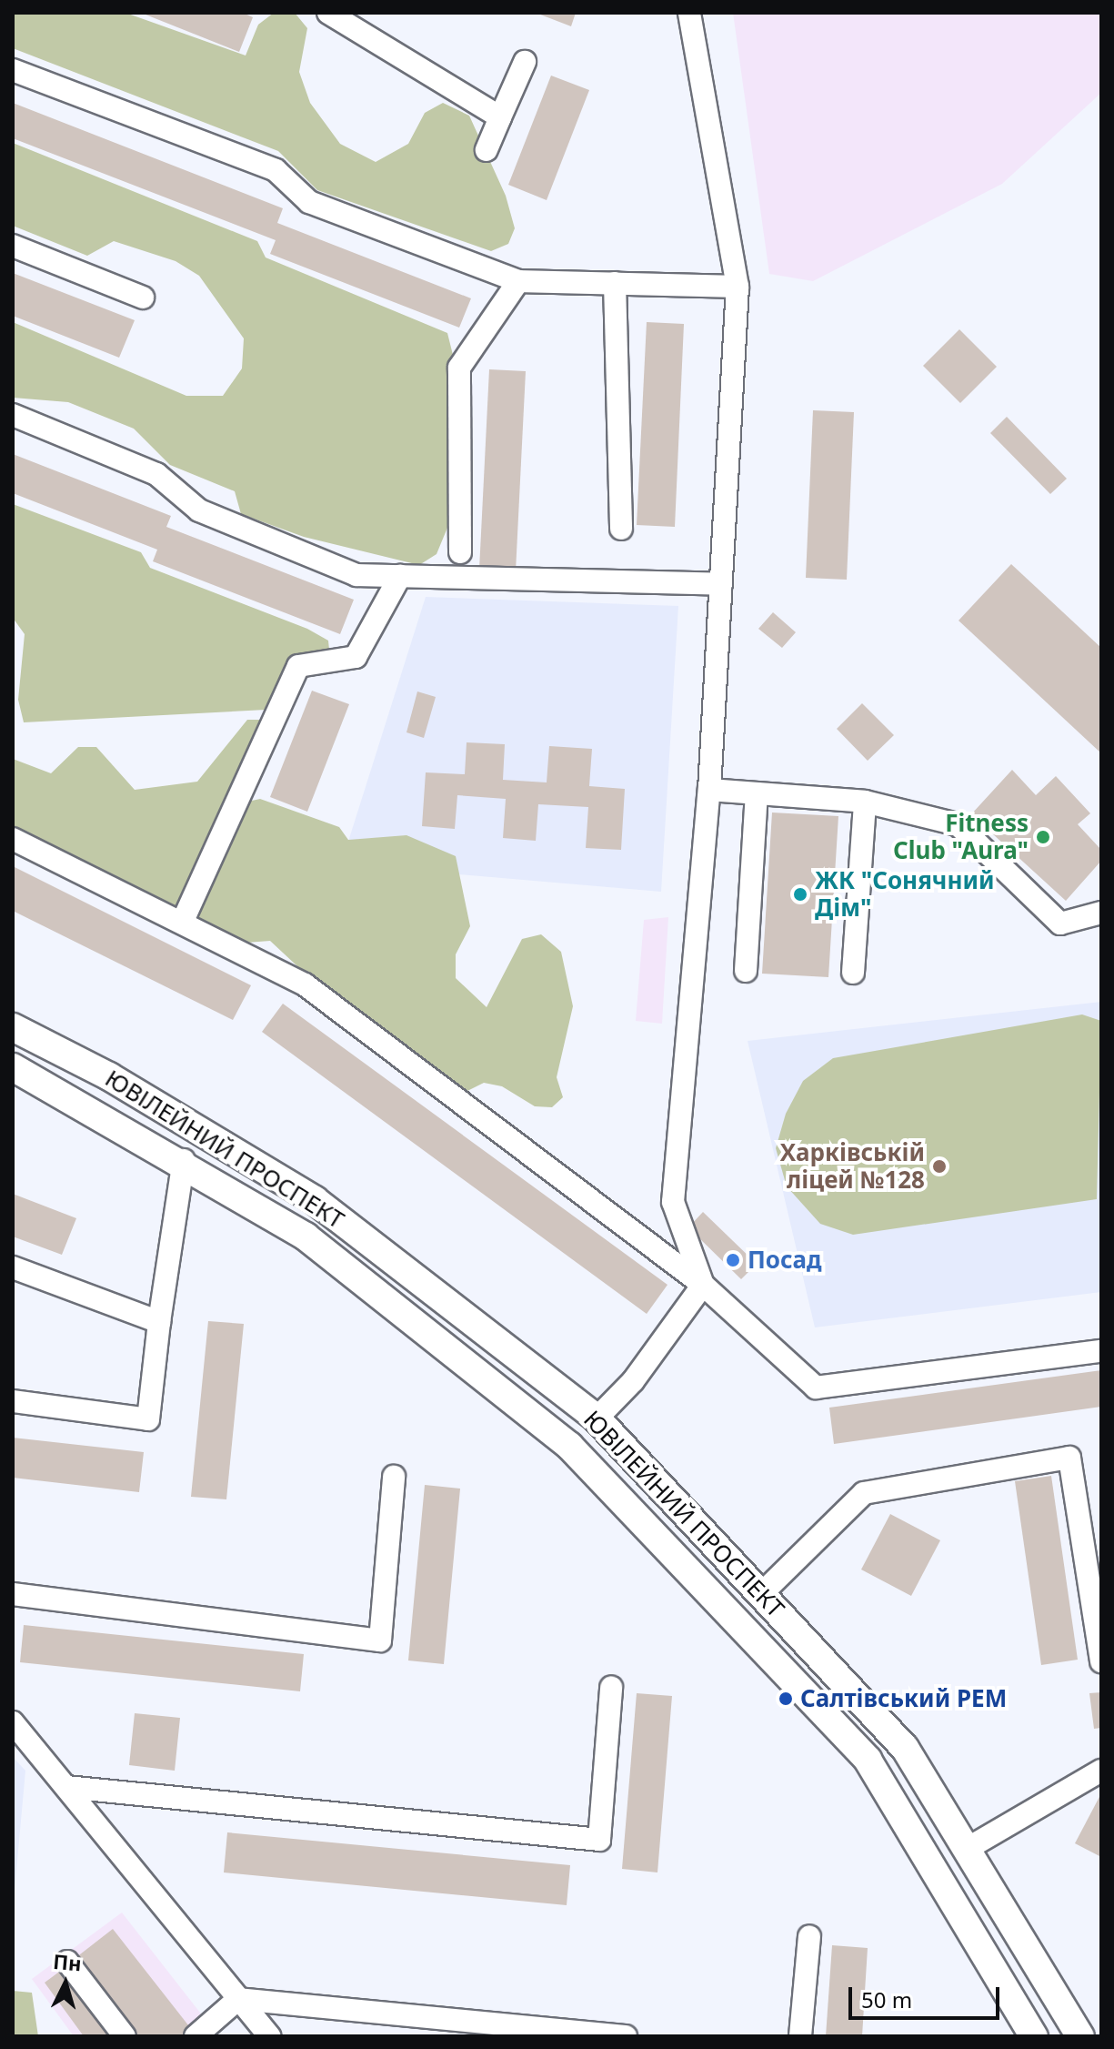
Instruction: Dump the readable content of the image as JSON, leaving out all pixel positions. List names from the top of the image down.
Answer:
{
  "streets": {
    "main road": ["ЮВІЛЕЙНИЙ ПРОСПЕКТ"]
  },
  "places": [
    "Fitness Club \"Aura\"",
    "ЖК \"Сонячний Дім\"",
    "Харківській ліцей №128",
    "Посад",
    "Салтівський РЕМ"
  ],
  "scale_bar": "50 m",
  "north": "top"
}
